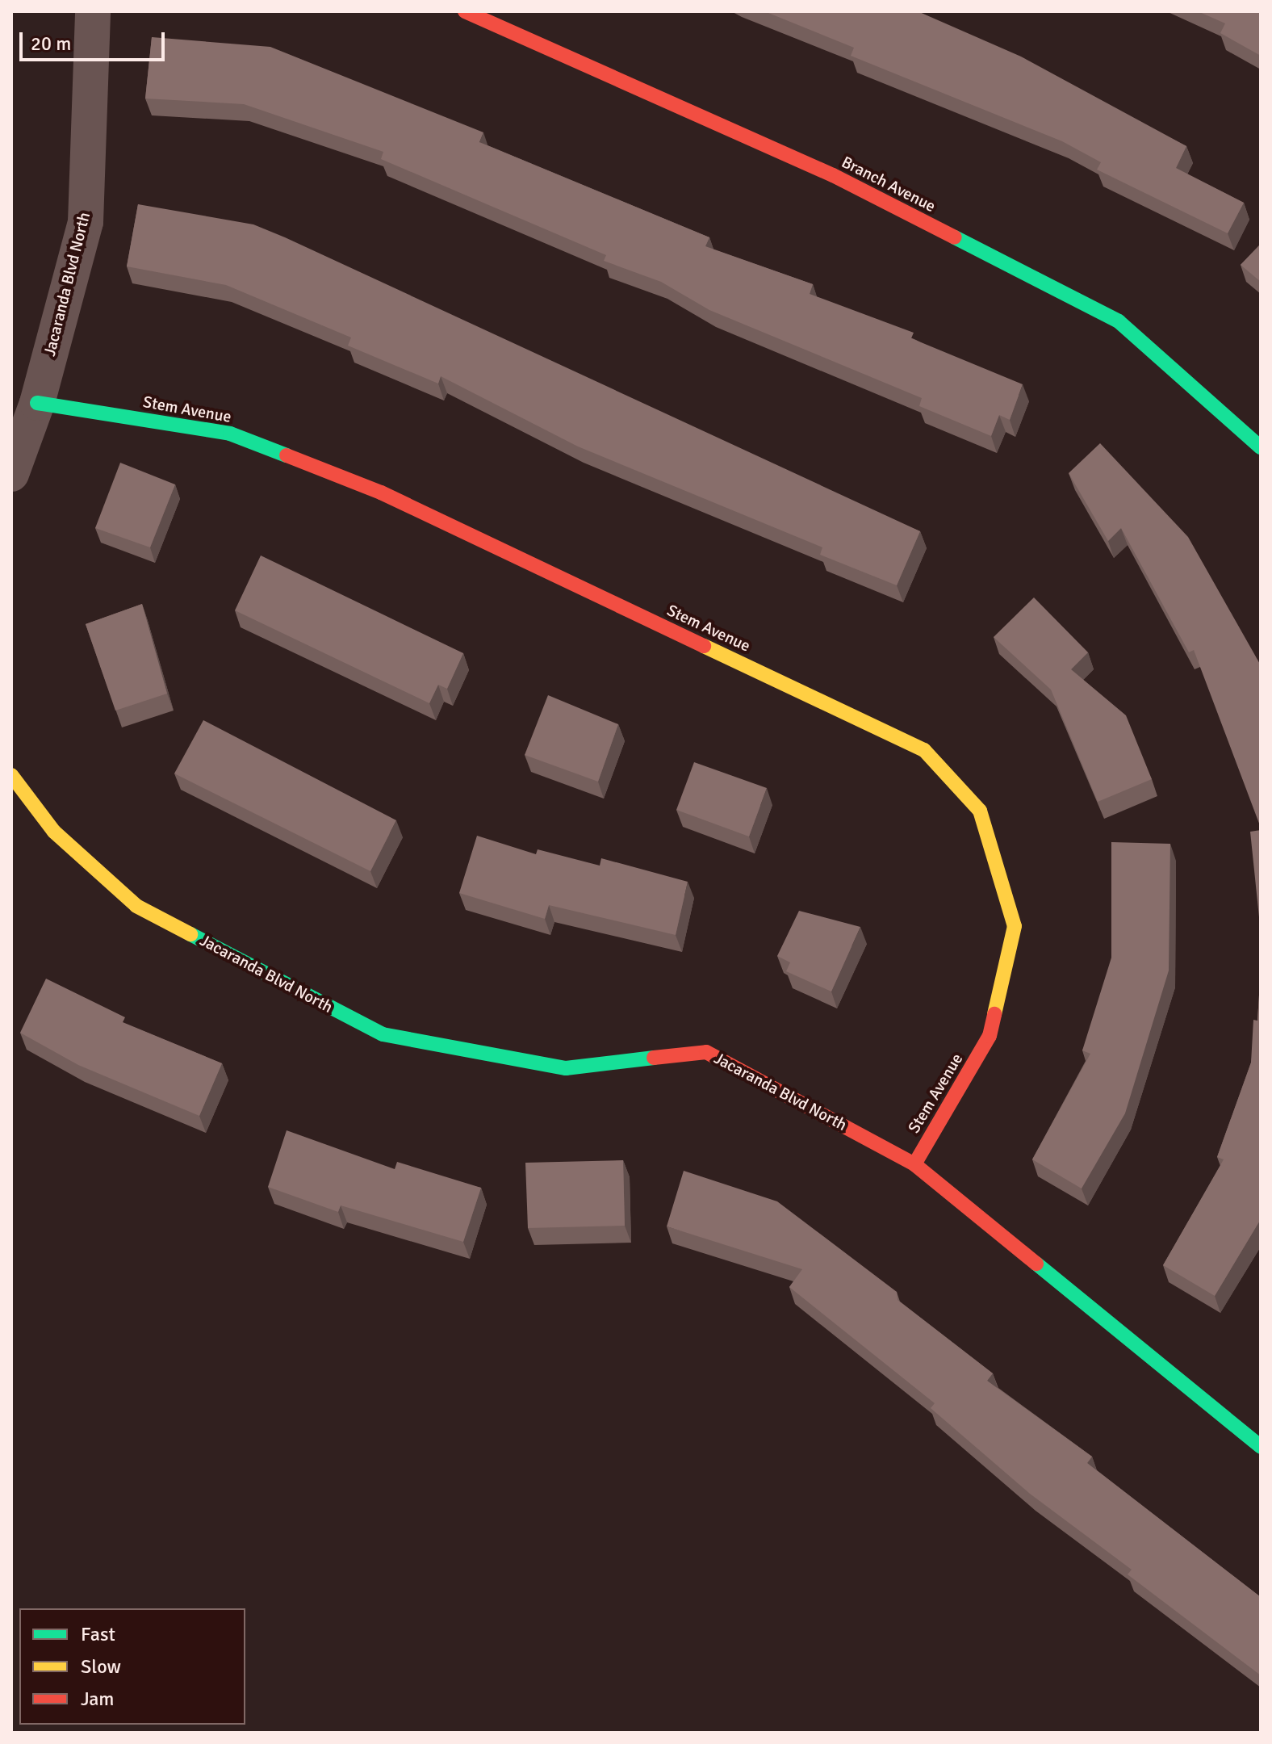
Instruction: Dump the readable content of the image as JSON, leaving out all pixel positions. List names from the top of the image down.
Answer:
{
  "streets": {
    "street": ["Branch Avenue", "Jacaranda Blvd North", "Stem Avenue"]
  },
  "crossings": [
    ["Jacaranda Blvd North", "Stem Avenue"]
  ],
  "legend": ["Fast", "Slow", "Jam"],
  "scale_bar": "20 m"
}
